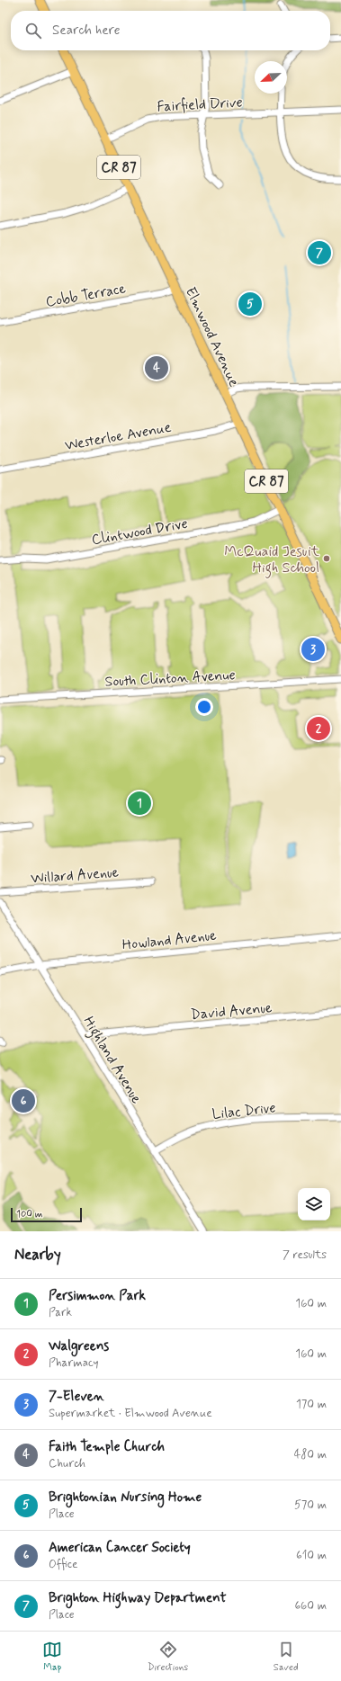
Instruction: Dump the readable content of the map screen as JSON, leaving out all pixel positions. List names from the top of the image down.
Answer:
{
  "streets": {
    "main road": ["CR 87", "Elmwood Avenue"],
    "street": [
      "Fairfield Drive",
      "Cobb Terrace",
      "Westerloe Avenue",
      "Clintwood Drive",
      "South Clinton Avenue",
      "Willard Avenue",
      "Howland Avenue",
      "David Avenue",
      "Highland Avenue",
      "Lilac Drive"
    ]
  },
  "crossings": [
    ["Fairfield Drive", "Elmwood Avenue"],
    ["Cobb Terrace", "Elmwood Avenue"],
    ["Elmwood Avenue", "Westerloe Avenue"],
    ["Elmwood Avenue", "Clintwood Drive"],
    ["Howland Avenue", "Highland Avenue"],
    ["David Avenue", "Highland Avenue"],
    ["Highland Avenue", "Lilac Drive"]
  ],
  "places": ["McQuaid Jesuit High School"],
  "scale_bar": "100 m",
  "north": "bottom left",
  "page": {
    "search": "Search here",
    "pins": [
      "7",
      "5",
      "4",
      "3",
      "2",
      "1",
      "6"
    ],
    "scale": "100 m",
    "heading": ["Nearby", "7 results"],
    "list": [
      {
        "mark": "1",
        "name": "Persimmon Park",
        "note": "Park",
        "value": "160 m"
      },
      {
        "mark": "2",
        "name": "Walgreens",
        "note": "Pharmacy",
        "value": "160 m"
      },
      {
        "mark": "3",
        "name": "7-Eleven",
        "note": "Supermarket · Elmwood Avenue",
        "value": "170 m"
      },
      {
        "mark": "4",
        "name": "Faith Temple Church",
        "note": "Church",
        "value": "480 m"
      },
      {
        "mark": "5",
        "name": "Brightonian Nursing Home",
        "note": "Place",
        "value": "570 m"
      },
      {
        "mark": "6",
        "name": "American Cancer Society",
        "note": "Office",
        "value": "610 m"
      },
      {
        "mark": "7",
        "name": "Brighton Highway Department",
        "note": "Place",
        "value": "660 m"
      }
    ],
    "nav": ["Map", "Directions", "Saved"]
  }
}
